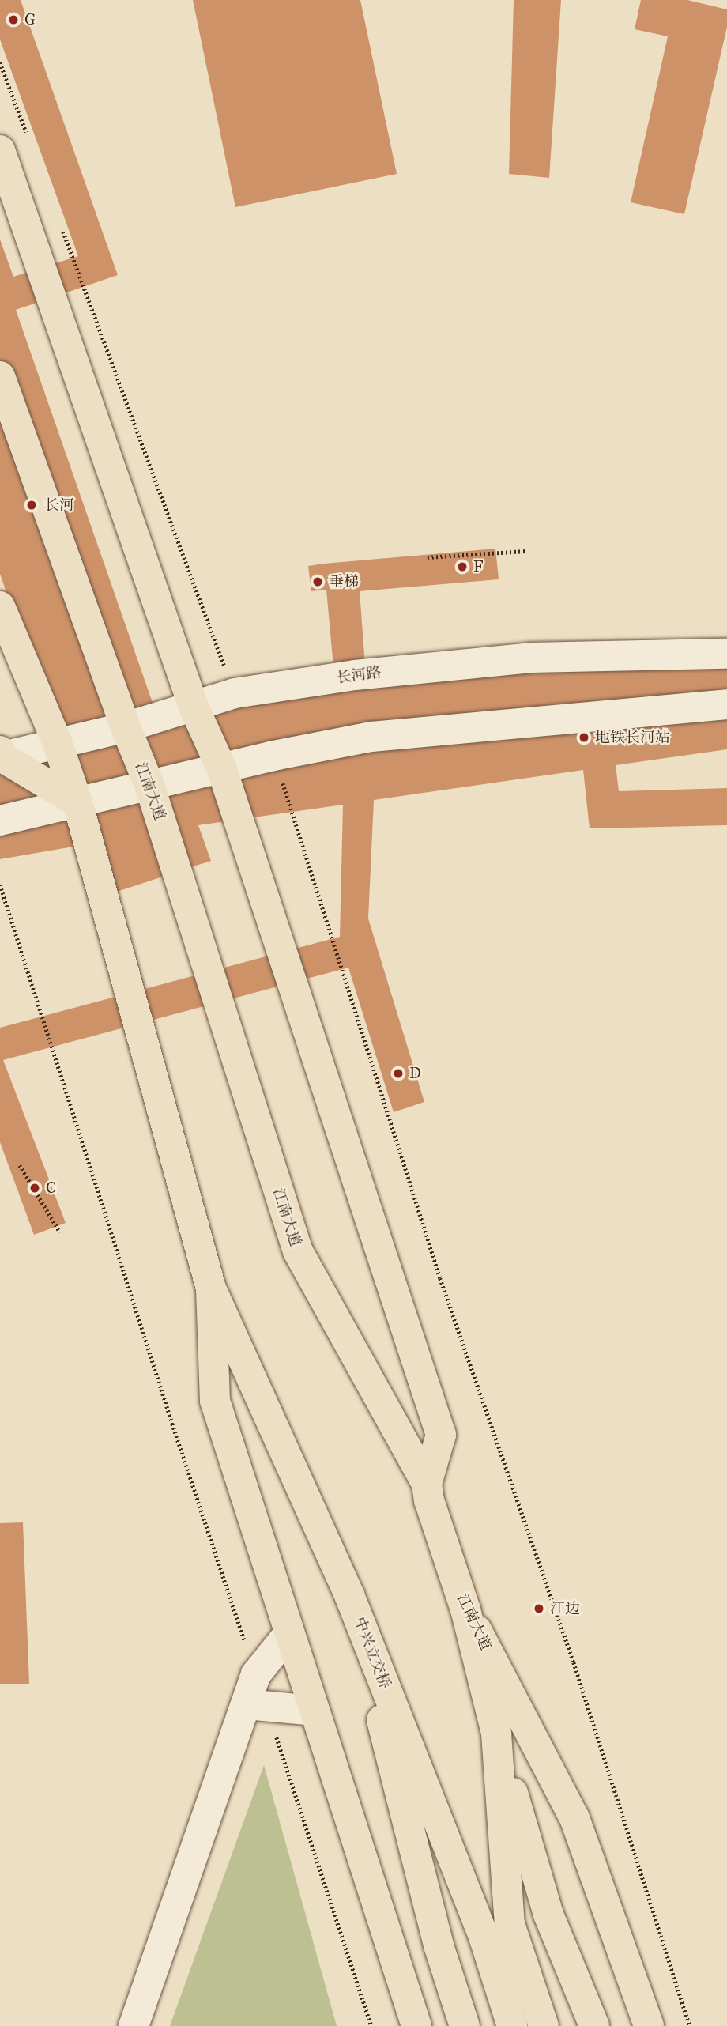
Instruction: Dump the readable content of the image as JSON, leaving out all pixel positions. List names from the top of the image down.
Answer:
{
  "streets": {
    "main road": ["长河路", "江南大道", "中兴立交桥"]
  },
  "crossings": [
    ["长河路", "江南大道"],
    ["江南大道", "中兴立交桥"]
  ],
  "places": [
    "G",
    "长河",
    "F",
    "垂梯",
    "地铁长河站",
    "D",
    "C",
    "江边"
  ]
}
